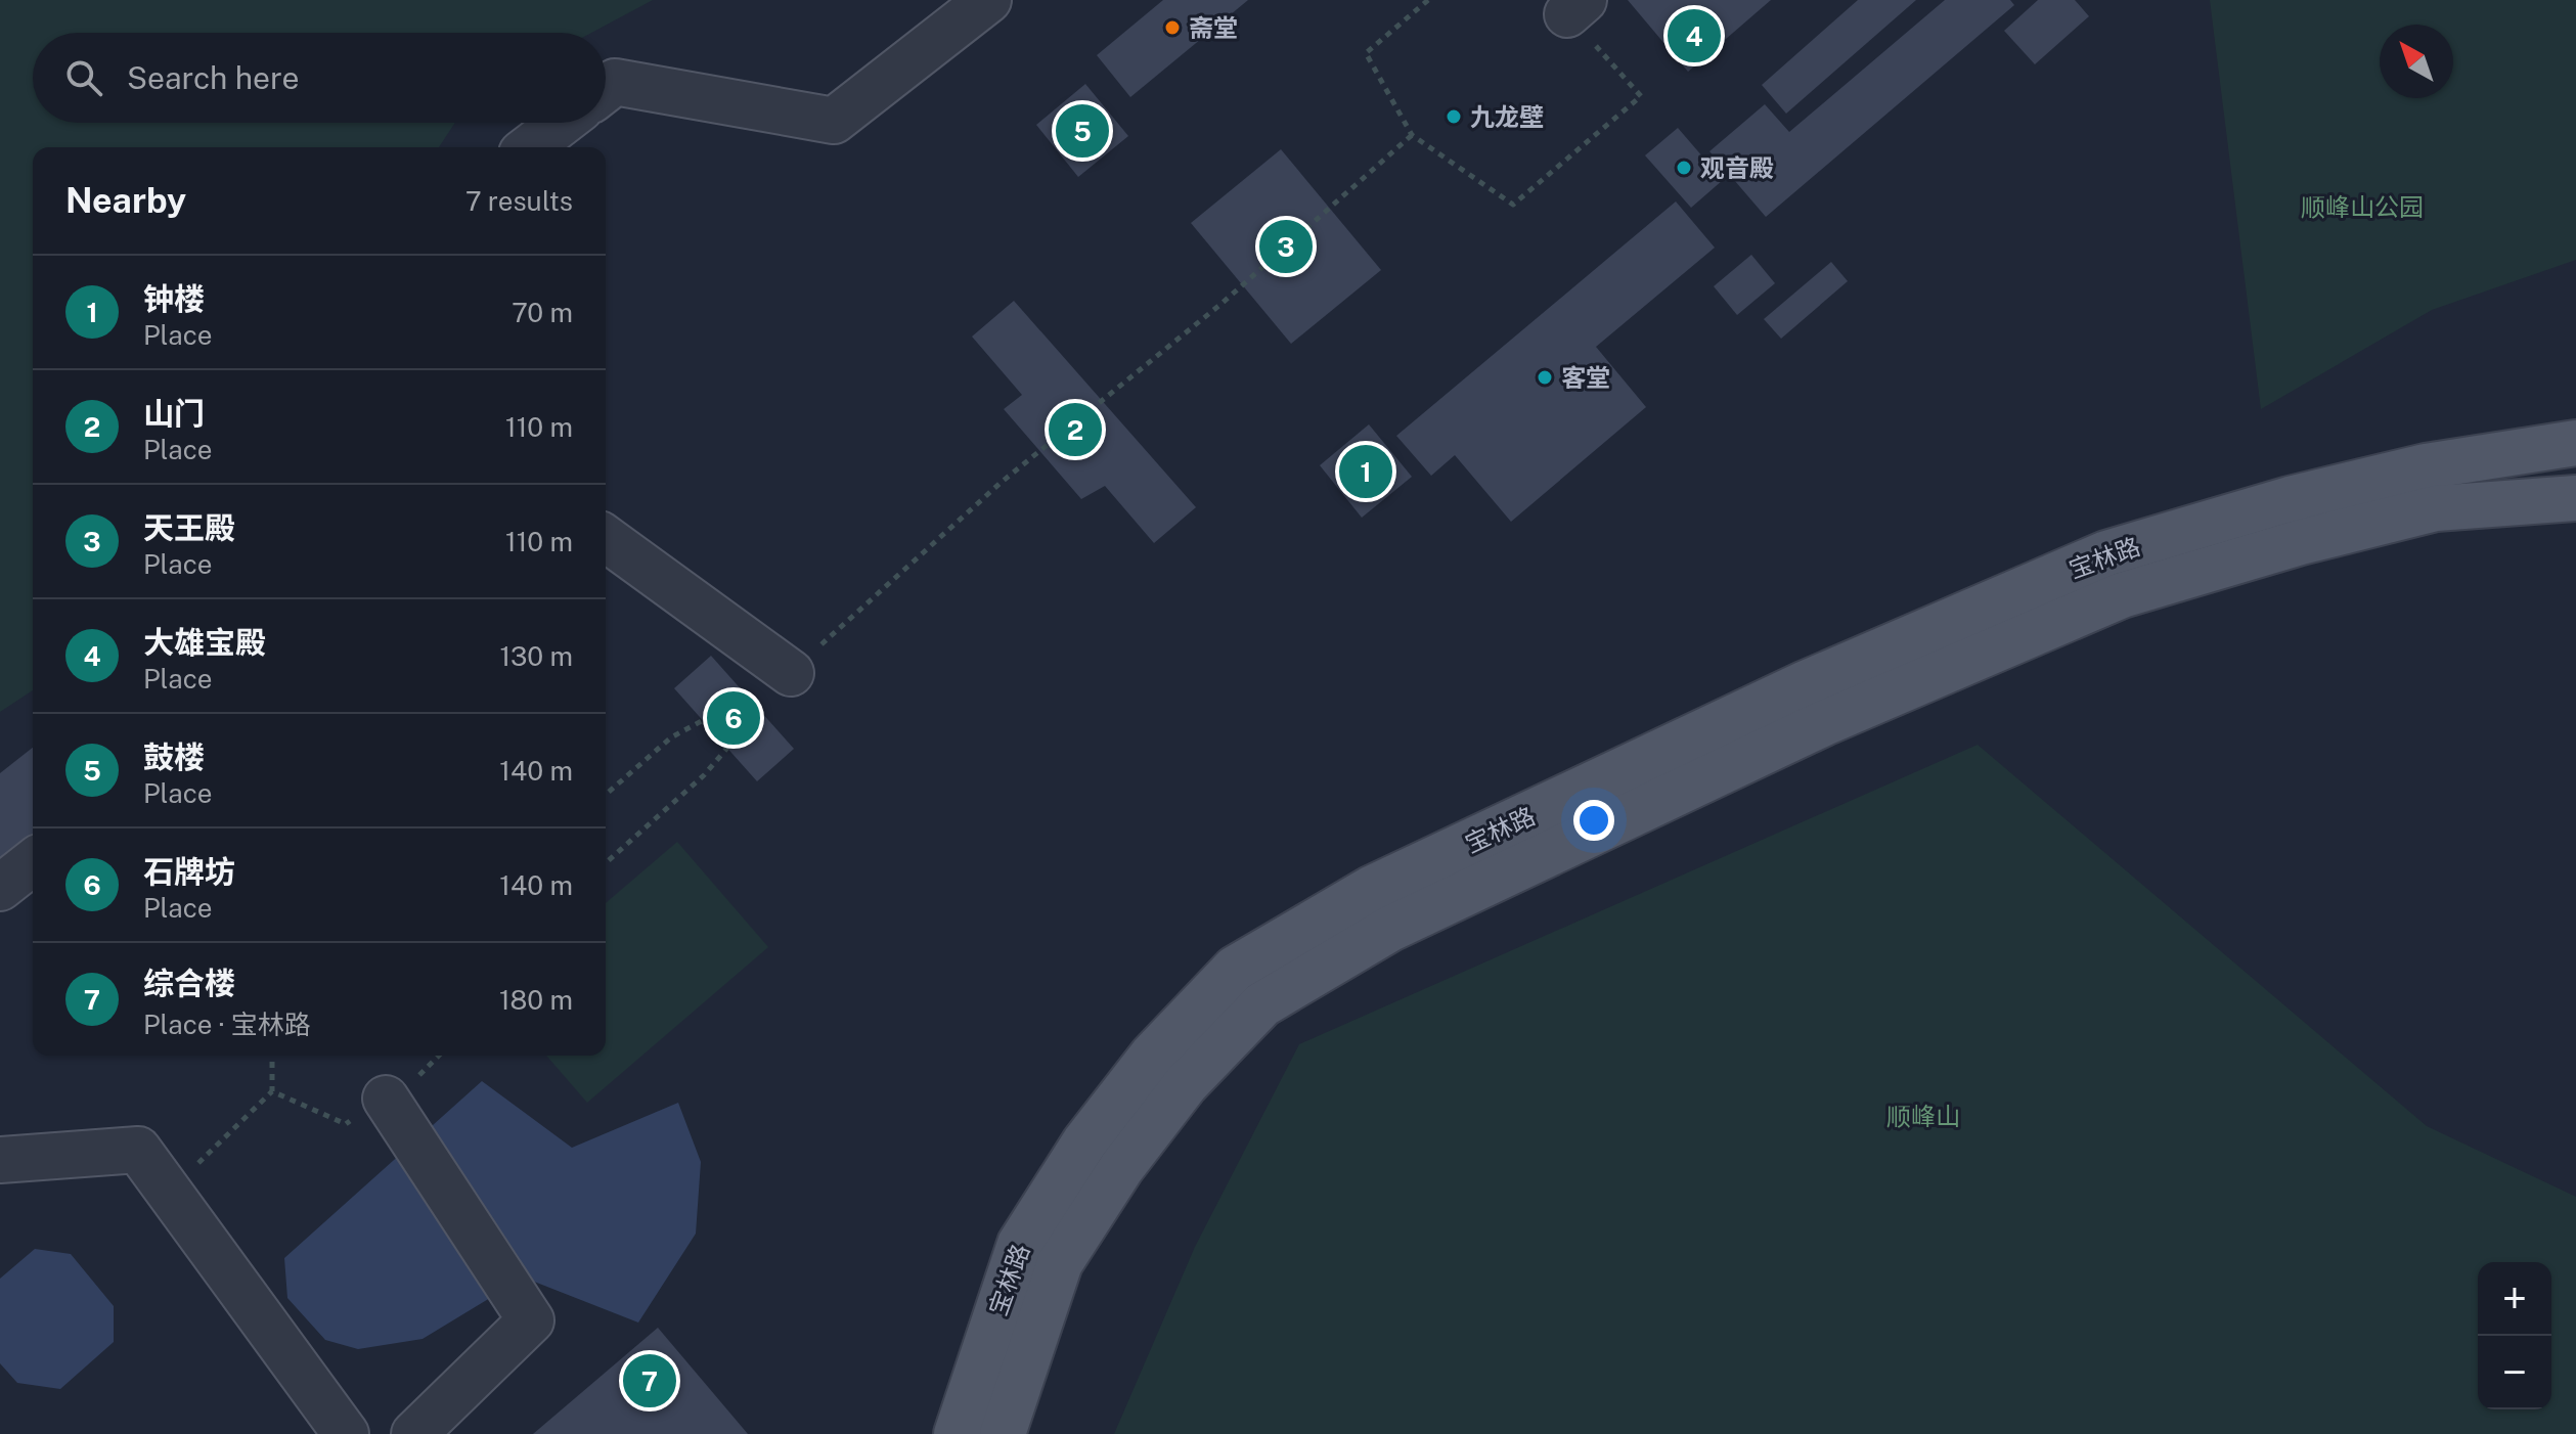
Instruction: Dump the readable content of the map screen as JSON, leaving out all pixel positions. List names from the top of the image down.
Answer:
{
  "streets": {
    "main road": ["宝林路"]
  },
  "parks": ["顺峰山公园", "顺峰山"],
  "places": [
    "斋堂",
    "九龙壁",
    "观音殿",
    "客堂"
  ],
  "north": "top left",
  "page": {
    "pins": [
      "4",
      "5",
      "3",
      "2",
      "1",
      "6",
      "7"
    ],
    "search": "Search here",
    "heading": ["Nearby", "7 results"],
    "list": [
      {
        "mark": "1",
        "name": "钟楼",
        "note": "Place",
        "value": "70 m"
      },
      {
        "mark": "2",
        "name": "山门",
        "note": "Place",
        "value": "110 m"
      },
      {
        "mark": "3",
        "name": "天王殿",
        "note": "Place",
        "value": "110 m"
      },
      {
        "mark": "4",
        "name": "大雄宝殿",
        "note": "Place",
        "value": "130 m"
      },
      {
        "mark": "5",
        "name": "鼓楼",
        "note": "Place",
        "value": "140 m"
      },
      {
        "mark": "6",
        "name": "石牌坊",
        "note": "Place",
        "value": "140 m"
      },
      {
        "mark": "7",
        "name": "综合楼",
        "note": "Place · 宝林路",
        "value": "180 m"
      }
    ],
    "map_buttons": ["+", "−"]
  }
}
